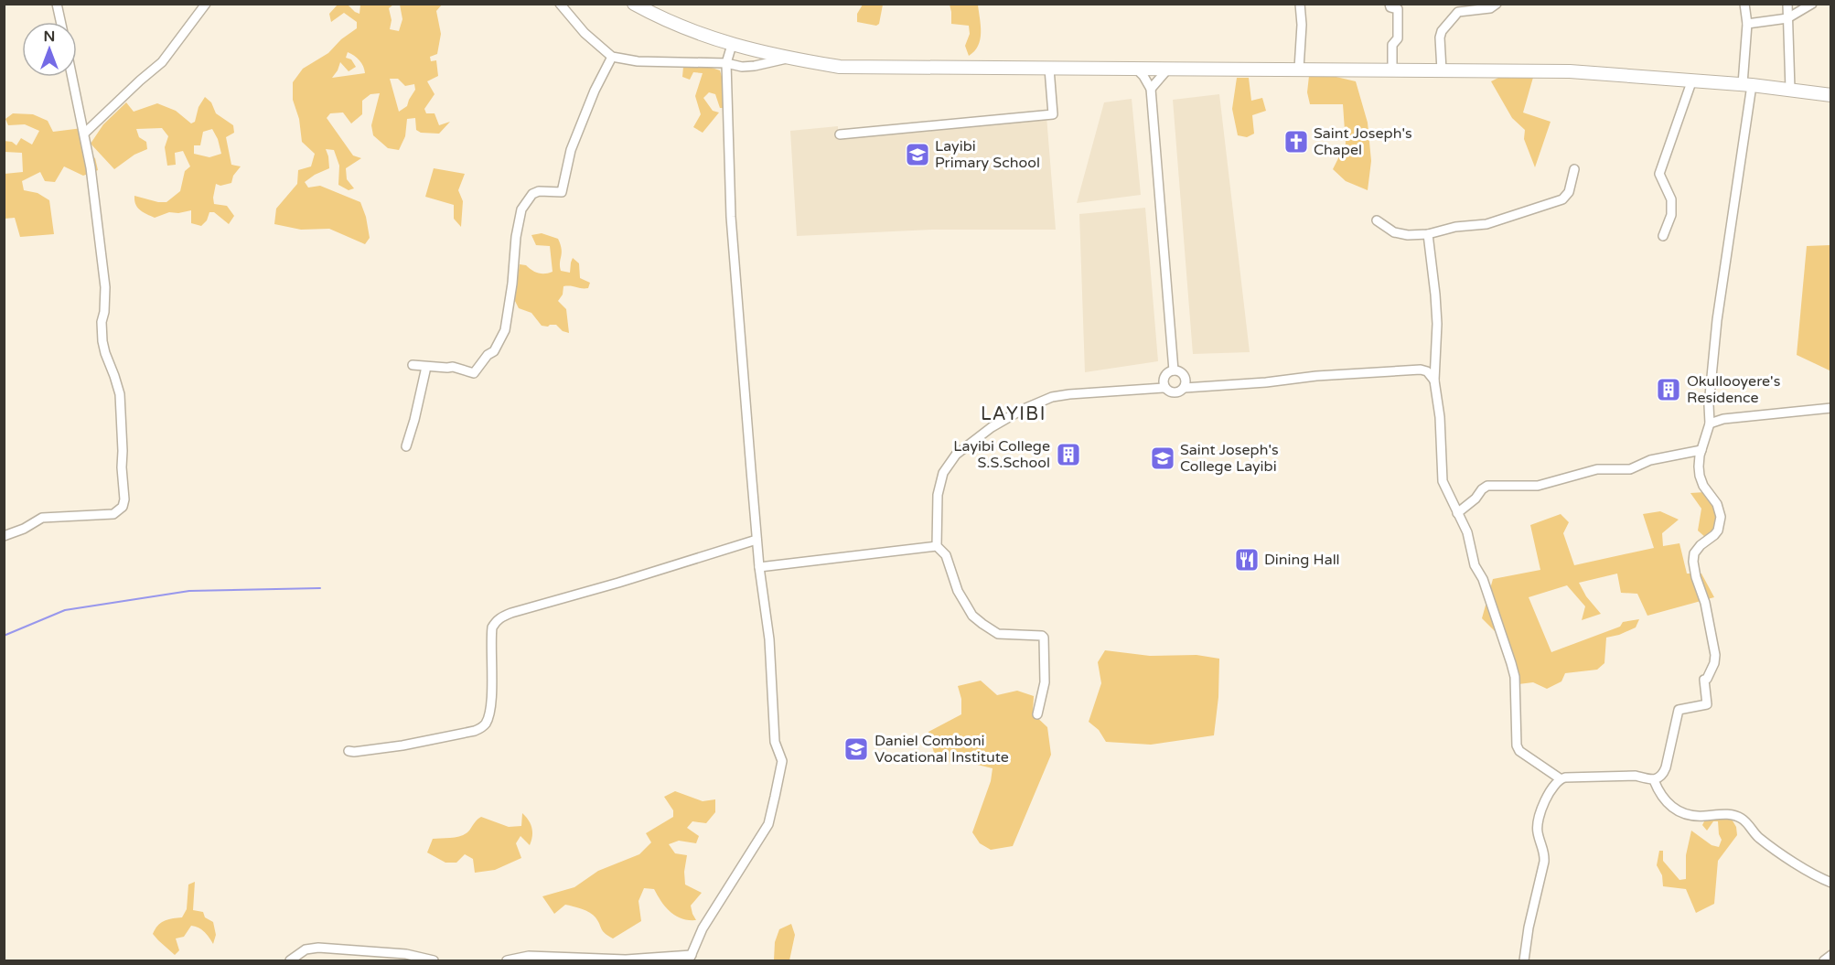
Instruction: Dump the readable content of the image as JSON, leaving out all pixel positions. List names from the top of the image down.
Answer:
{
  "districts": ["LAYIBI"],
  "places": {
    "church": ["Saint Joseph's Chapel"],
    "school or university": ["Layibi Primary School", "Saint Joseph's College Layibi", "Daniel Comboni Vocational Institute"],
    "building": ["Okullooyere's Residence", "Layibi College S.S.School"],
    "restaurant": ["Dining Hall"]
  },
  "north": "top"
}
